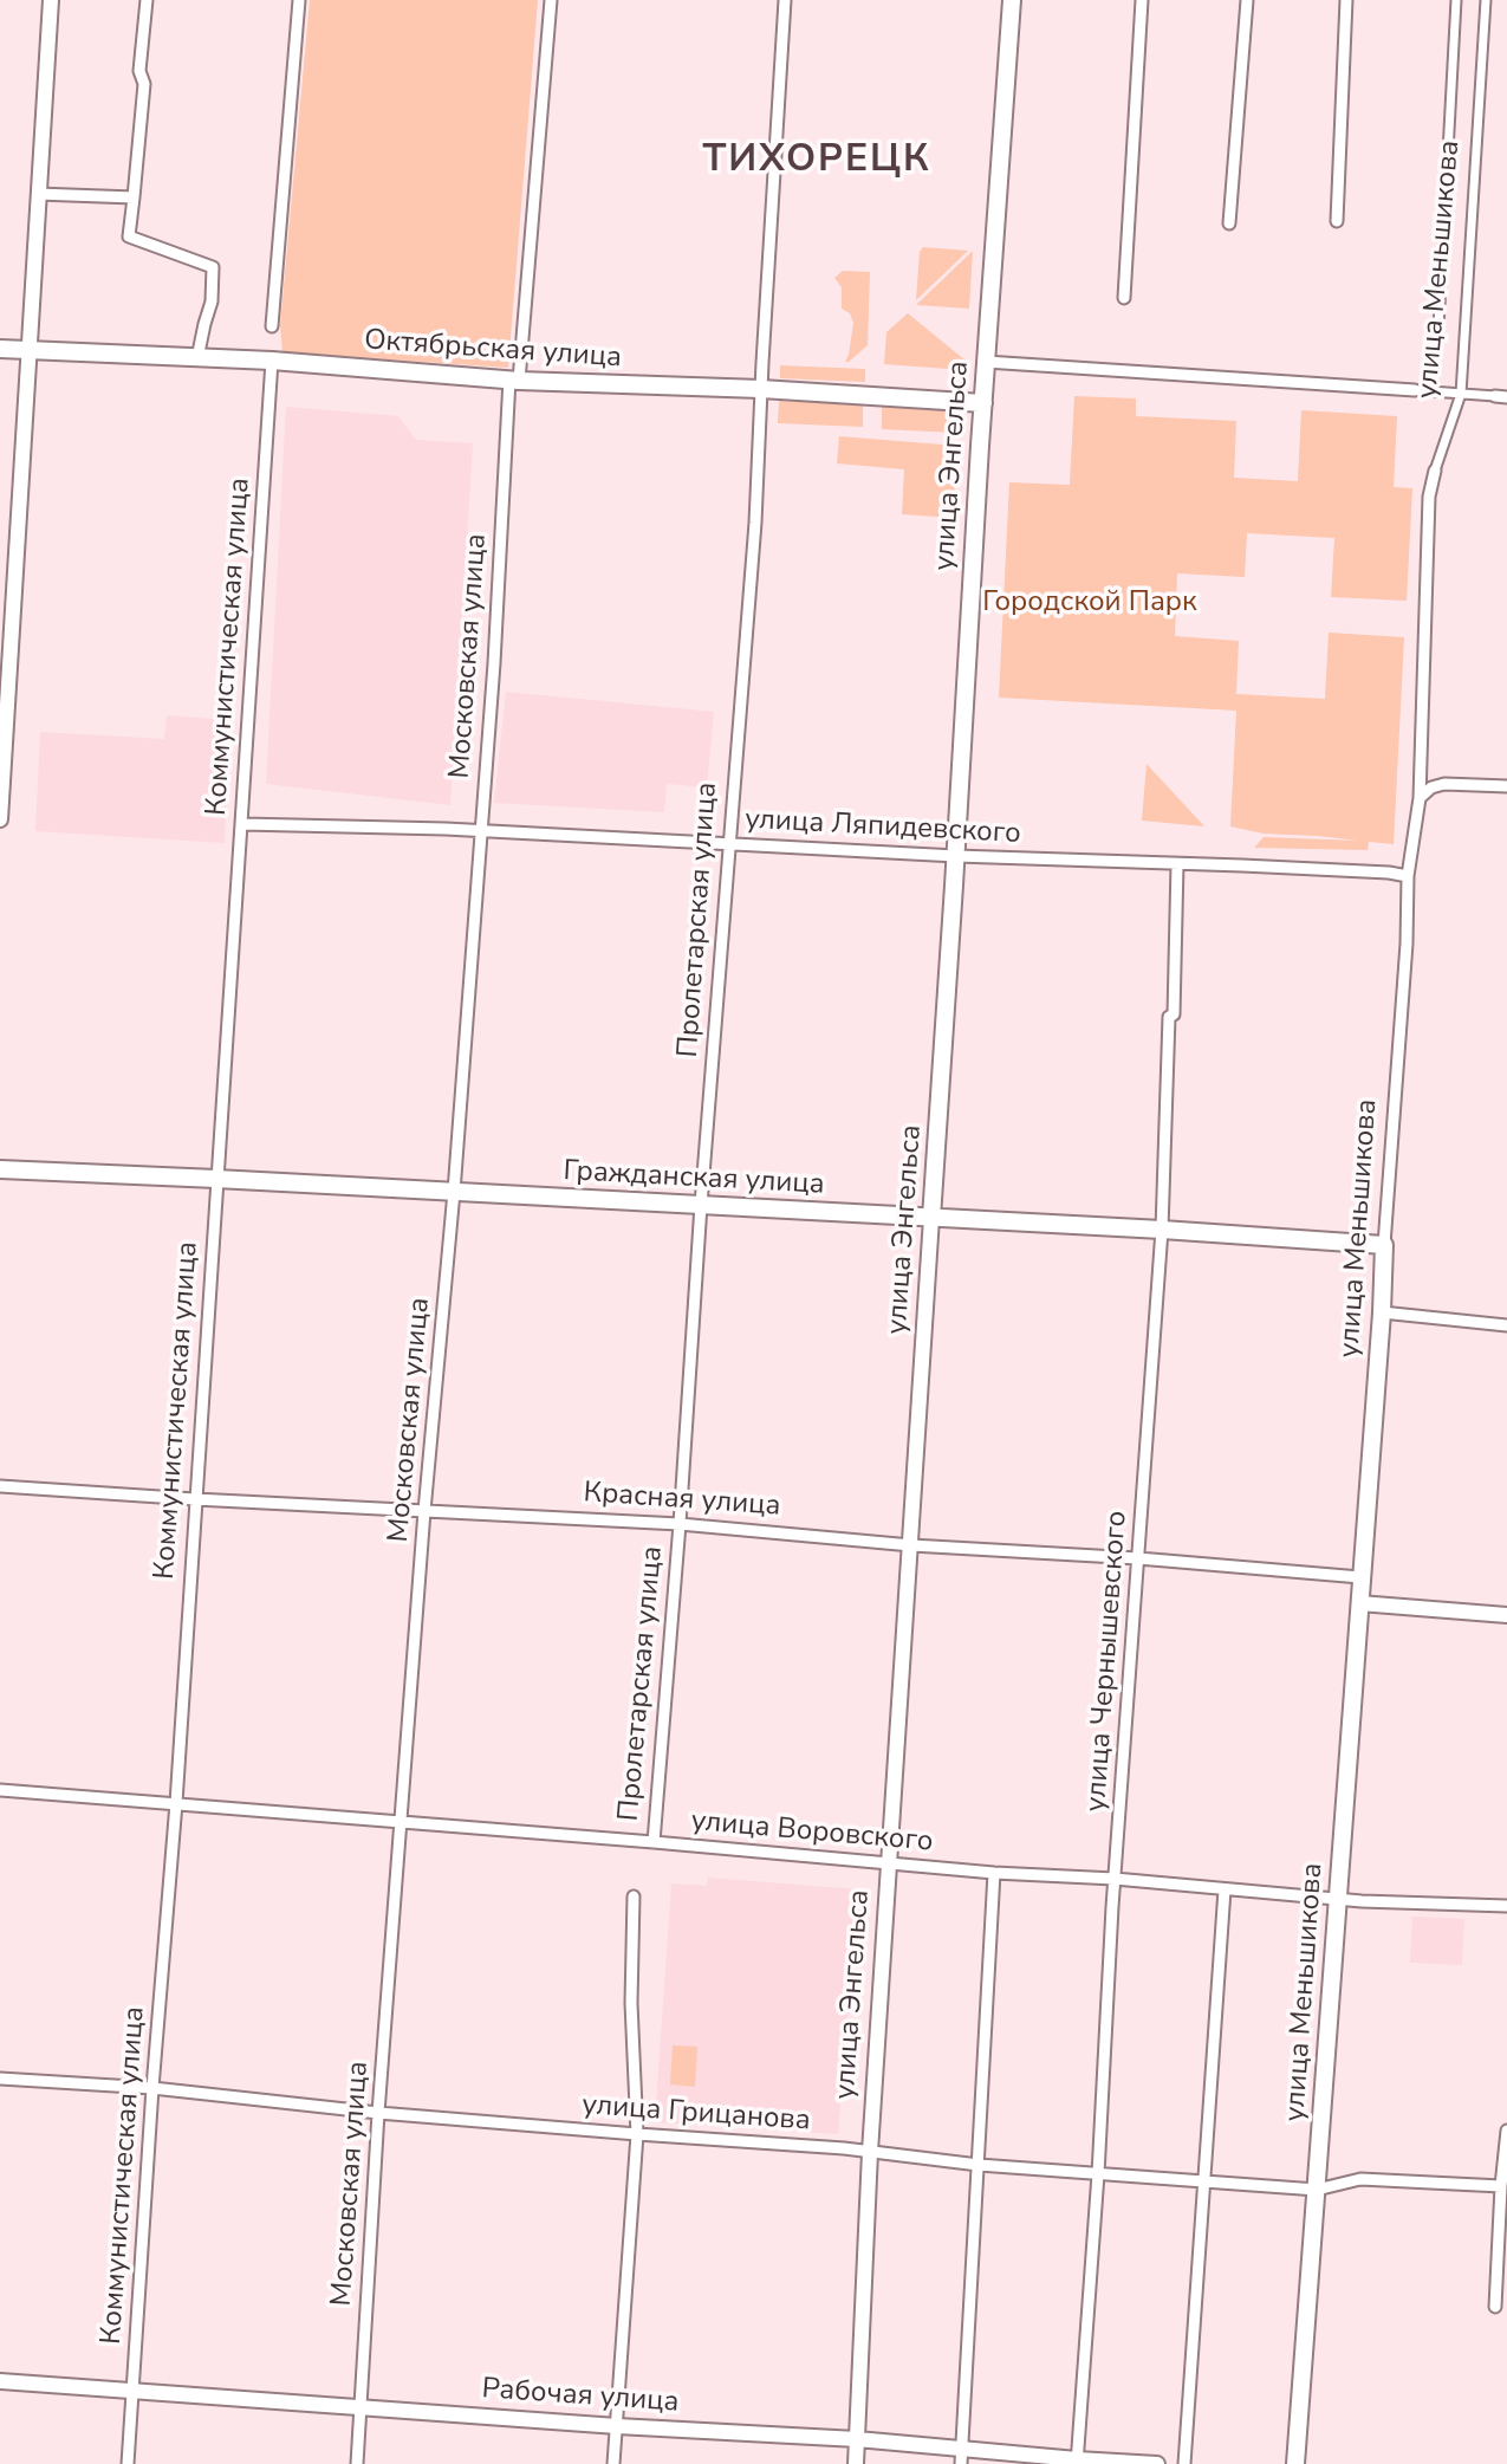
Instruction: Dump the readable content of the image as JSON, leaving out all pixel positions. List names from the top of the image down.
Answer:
{
  "streets": {
    "main road": [
      "улица Меньшикова",
      "Октябрьская улица",
      "улица Энгельса",
      "Гражданская улица"
    ],
    "street": [
      "Коммунистическая улица",
      "Московская улица",
      "улица Ляпидевского",
      "Пролетарская улица",
      "Красная улица",
      "улица Чернышевского",
      "улица Воровского",
      "улица Грицанова",
      "Рабочая улица"
    ]
  },
  "crossings": [
    ["улица Меньшикова", "улица Ляпидевского"],
    ["улица Меньшикова", "Гражданская улица"],
    ["улица Меньшикова", "Красная улица"],
    ["улица Меньшикова", "улица Воровского"],
    ["улица Меньшикова", "улица Грицанова"],
    ["Октябрьская улица", "улица Энгельса"],
    ["Октябрьская улица", "Коммунистическая улица"],
    ["Октябрьская улица", "Московская улица"],
    ["Октябрьская улица", "Пролетарская улица"],
    ["улица Энгельса", "улица Ляпидевского"],
    ["улица Энгельса", "Гражданская улица"],
    ["улица Энгельса", "Красная улица"],
    ["улица Энгельса", "улица Воровского"],
    ["улица Энгельса", "улица Грицанова"],
    ["улица Энгельса", "Рабочая улица"],
    ["Коммунистическая улица", "улица Ляпидевского"],
    ["Коммунистическая улица", "Гражданская улица"],
    ["Коммунистическая улица", "Красная улица"],
    ["Коммунистическая улица", "улица Воровского"],
    ["Коммунистическая улица", "улица Грицанова"],
    ["Коммунистическая улица", "Рабочая улица"],
    ["Московская улица", "улица Ляпидевского"],
    ["Московская улица", "Гражданская улица"],
    ["Московская улица", "Красная улица"],
    ["Московская улица", "улица Воровского"],
    ["Московская улица", "улица Грицанова"],
    ["Московская улица", "Рабочая улица"],
    ["улица Ляпидевского", "Пролетарская улица"],
    ["улица Ляпидевского", "улица Чернышевского"],
    ["Пролетарская улица", "Гражданская улица"],
    ["Пролетарская улица", "Красная улица"],
    ["Пролетарская улица", "улица Воровского"],
    ["Гражданская улица", "улица Чернышевского"],
    ["Красная улица", "улица Чернышевского"],
    ["улица Чернышевского", "улица Воровского"],
    ["улица Чернышевского", "улица Грицанова"],
    ["улица Чернышевского", "Рабочая улица"]
  ],
  "districts": ["ТИХОРЕЦК"],
  "parks": ["Городской Парк"]
}
